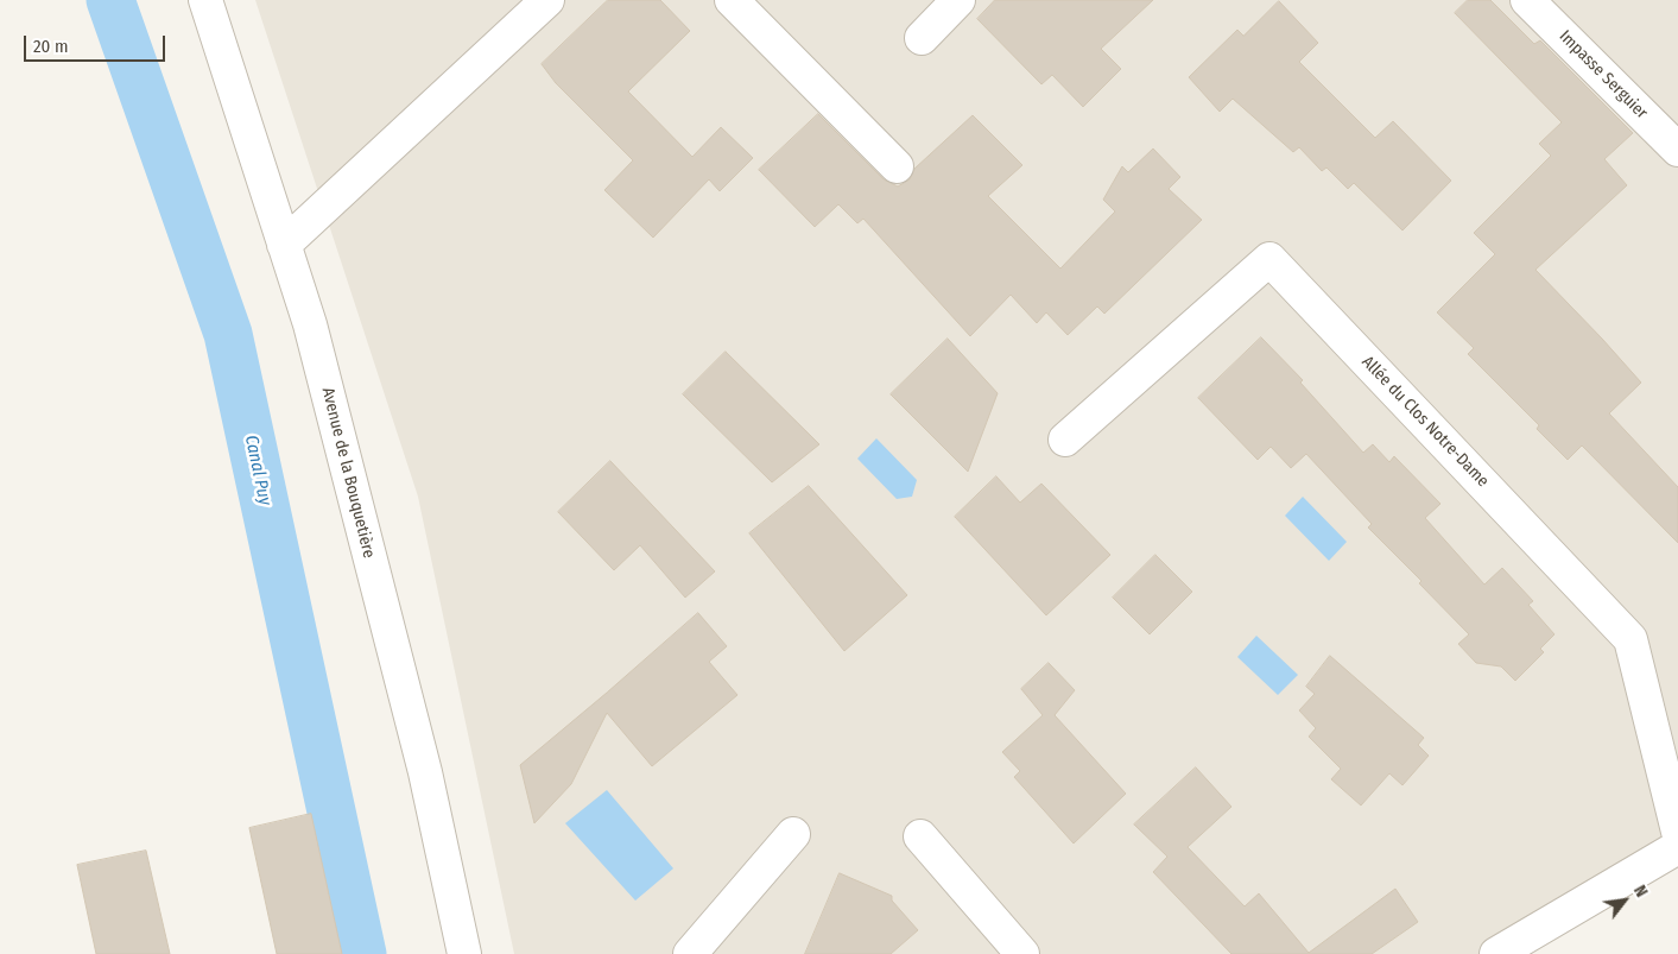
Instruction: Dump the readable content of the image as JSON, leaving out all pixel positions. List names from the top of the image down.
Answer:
{
  "streets": {
    "street": ["Impasse Serguier", "Allée du Clos Notre-Dame", "Avenue de la Bouquetière"]
  },
  "water": ["Canal Puy"],
  "scale_bar": "20 m",
  "north": "top right"
}
